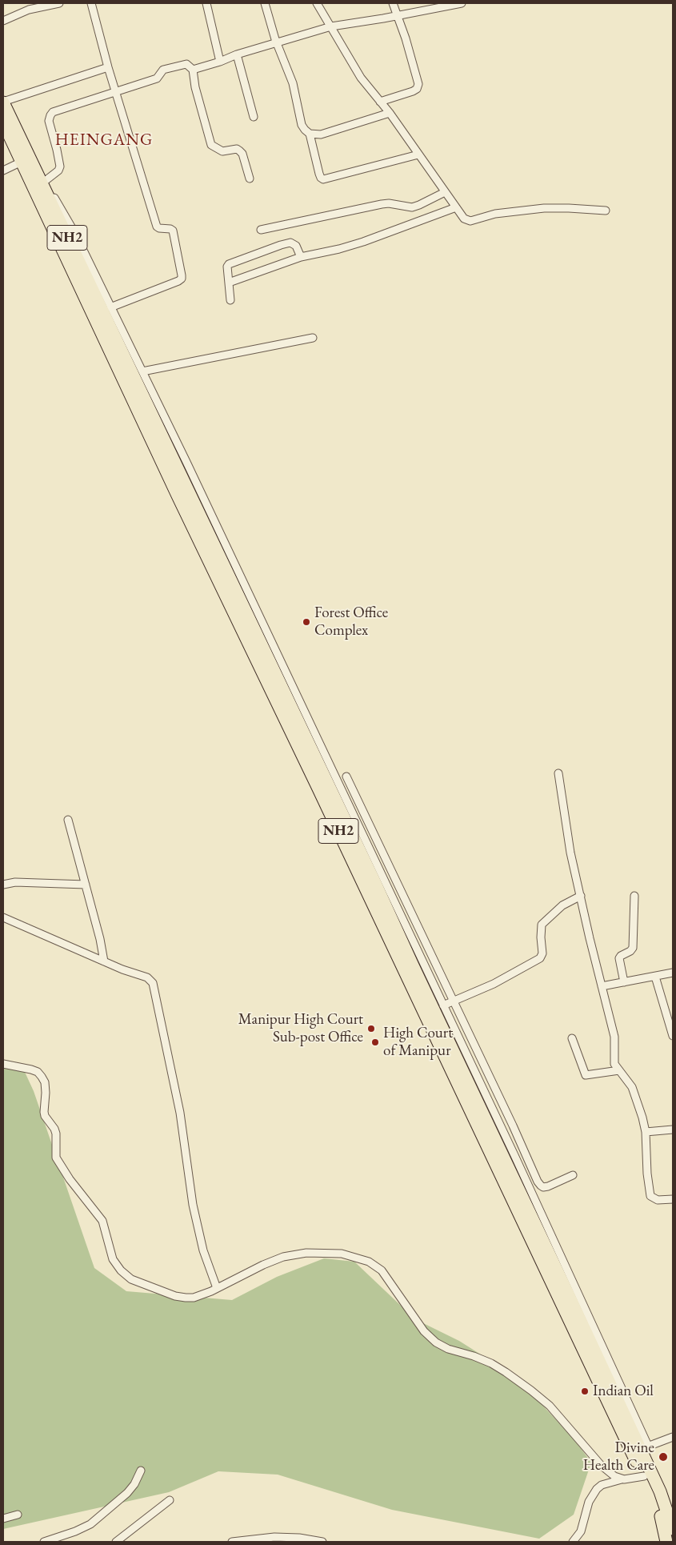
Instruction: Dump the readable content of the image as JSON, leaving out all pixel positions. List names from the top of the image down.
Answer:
{
  "streets": {
    "highway": ["NH2"]
  },
  "districts": ["HEINGANG"],
  "places": [
    "Forest Office Complex",
    "Manipur High Court Sub-post Office",
    "High Court of Manipur",
    "Indian Oil",
    "Divine Health Care"
  ]
}
